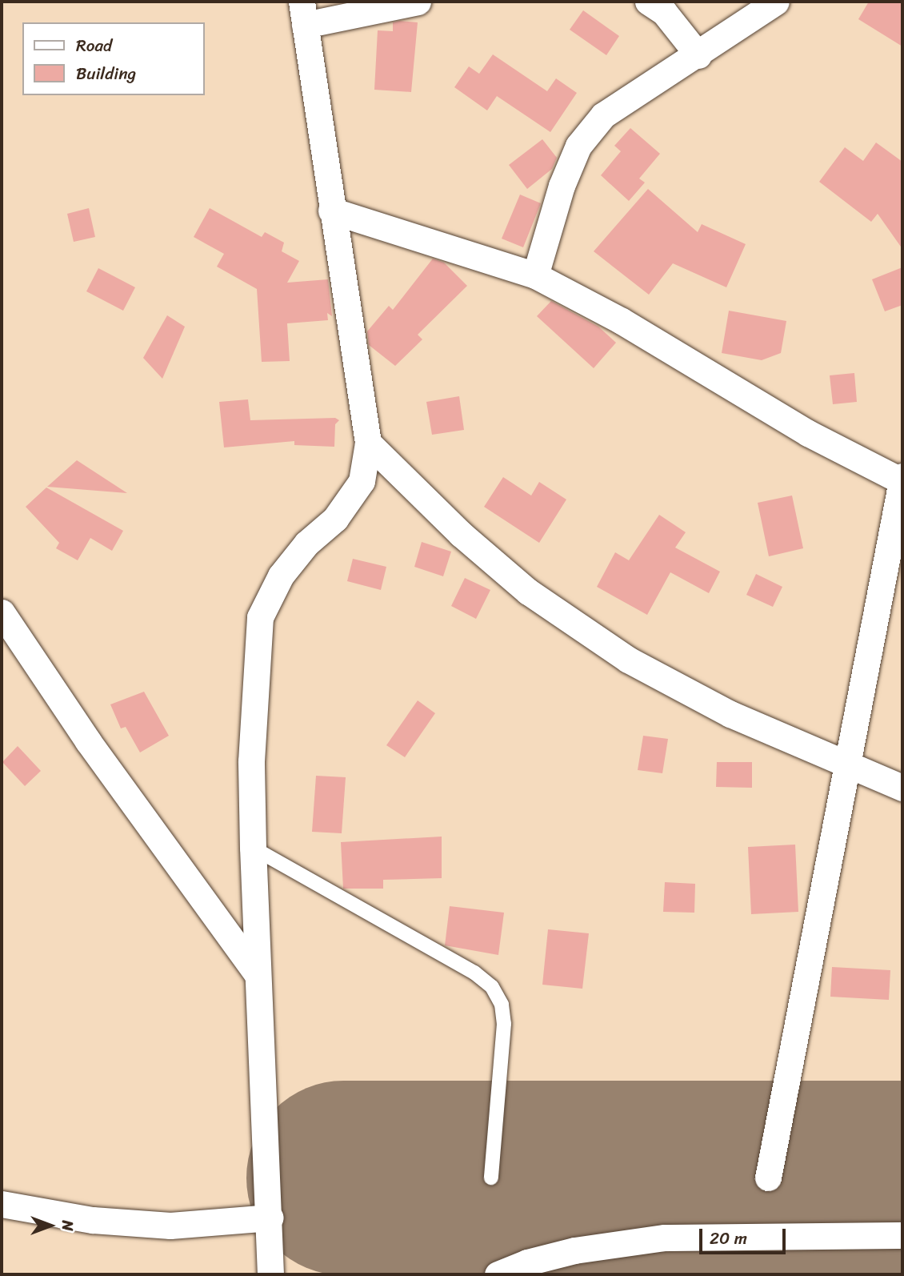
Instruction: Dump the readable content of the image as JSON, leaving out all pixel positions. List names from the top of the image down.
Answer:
{
  "legend": ["Road", "Building"],
  "scale_bar": "20 m",
  "north": "right"
}
